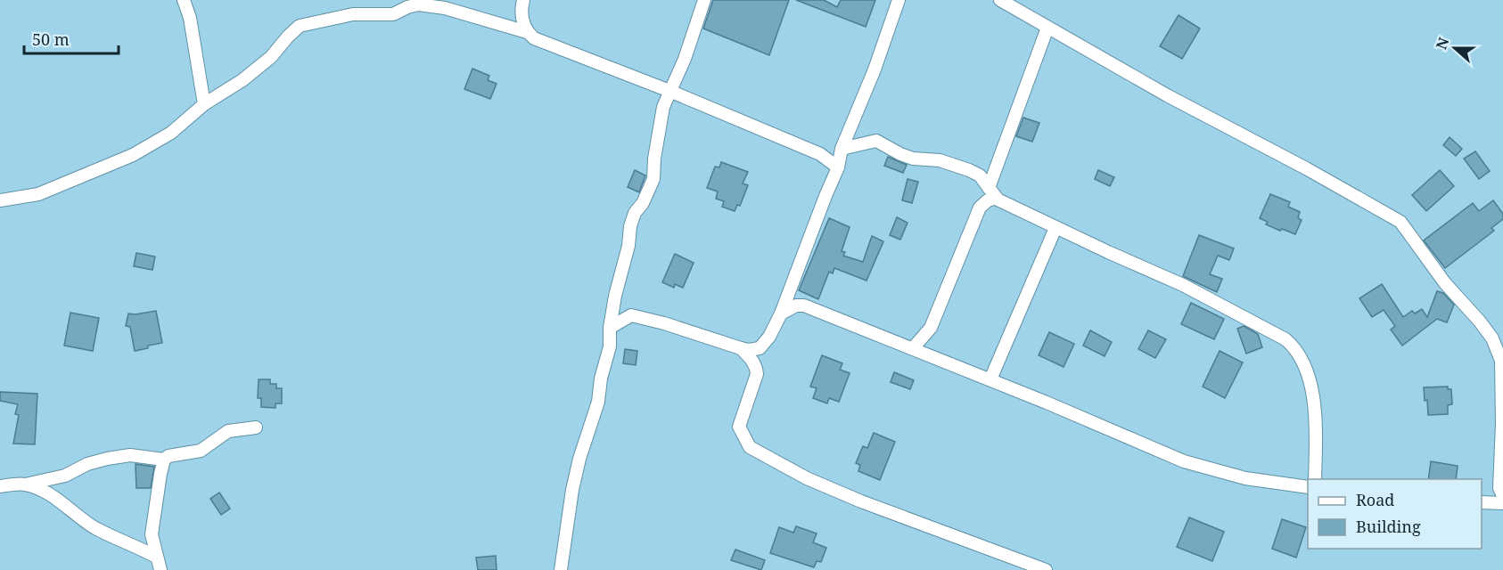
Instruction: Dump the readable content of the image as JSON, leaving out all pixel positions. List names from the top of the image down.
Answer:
{
  "legend": ["Road", "Building"],
  "scale_bar": "50 m",
  "north": "left"
}
